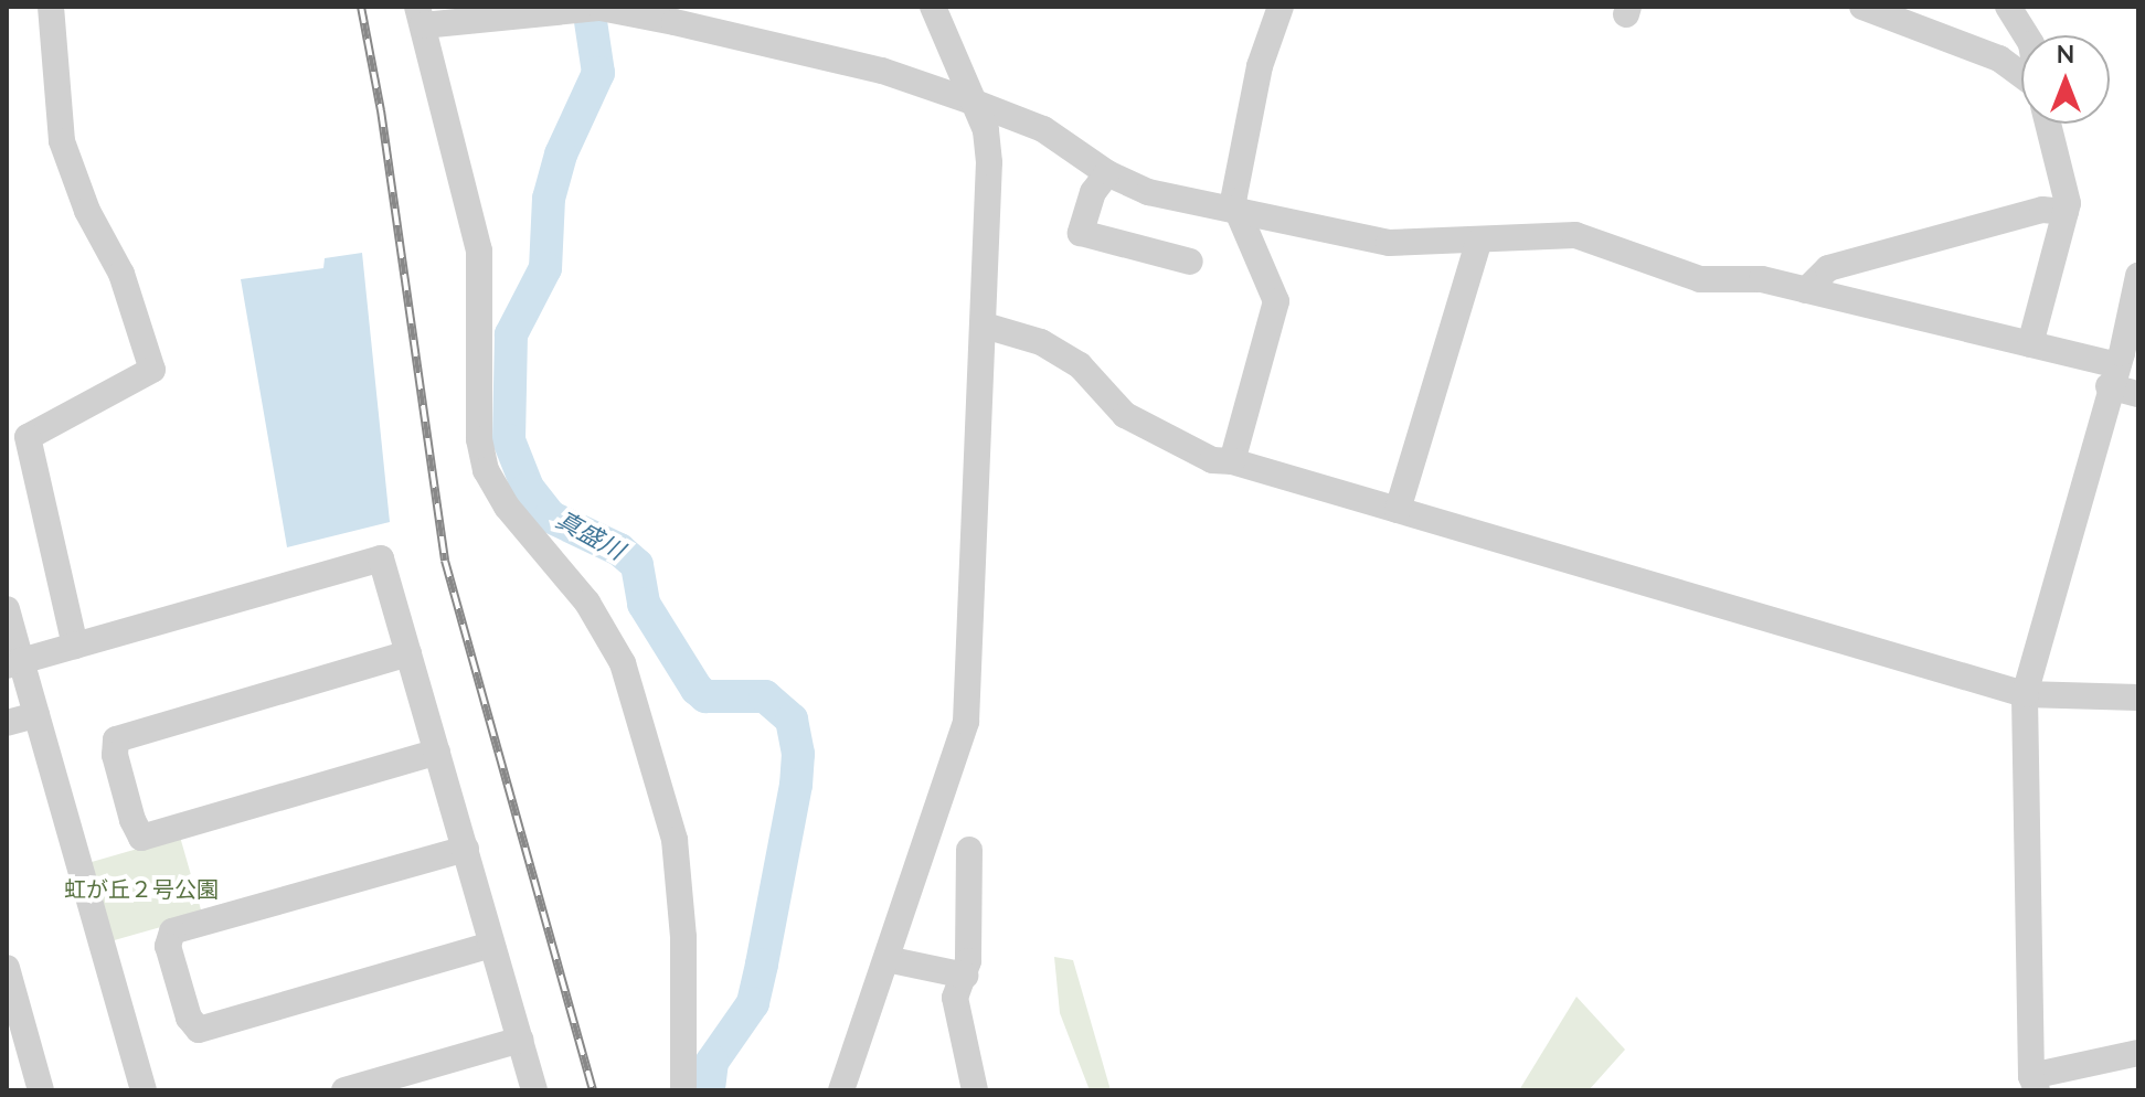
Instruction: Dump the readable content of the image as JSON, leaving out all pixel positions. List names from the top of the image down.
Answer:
{
  "water": ["真盛川"],
  "parks": ["虹が丘２号公園"],
  "north": "top"
}
